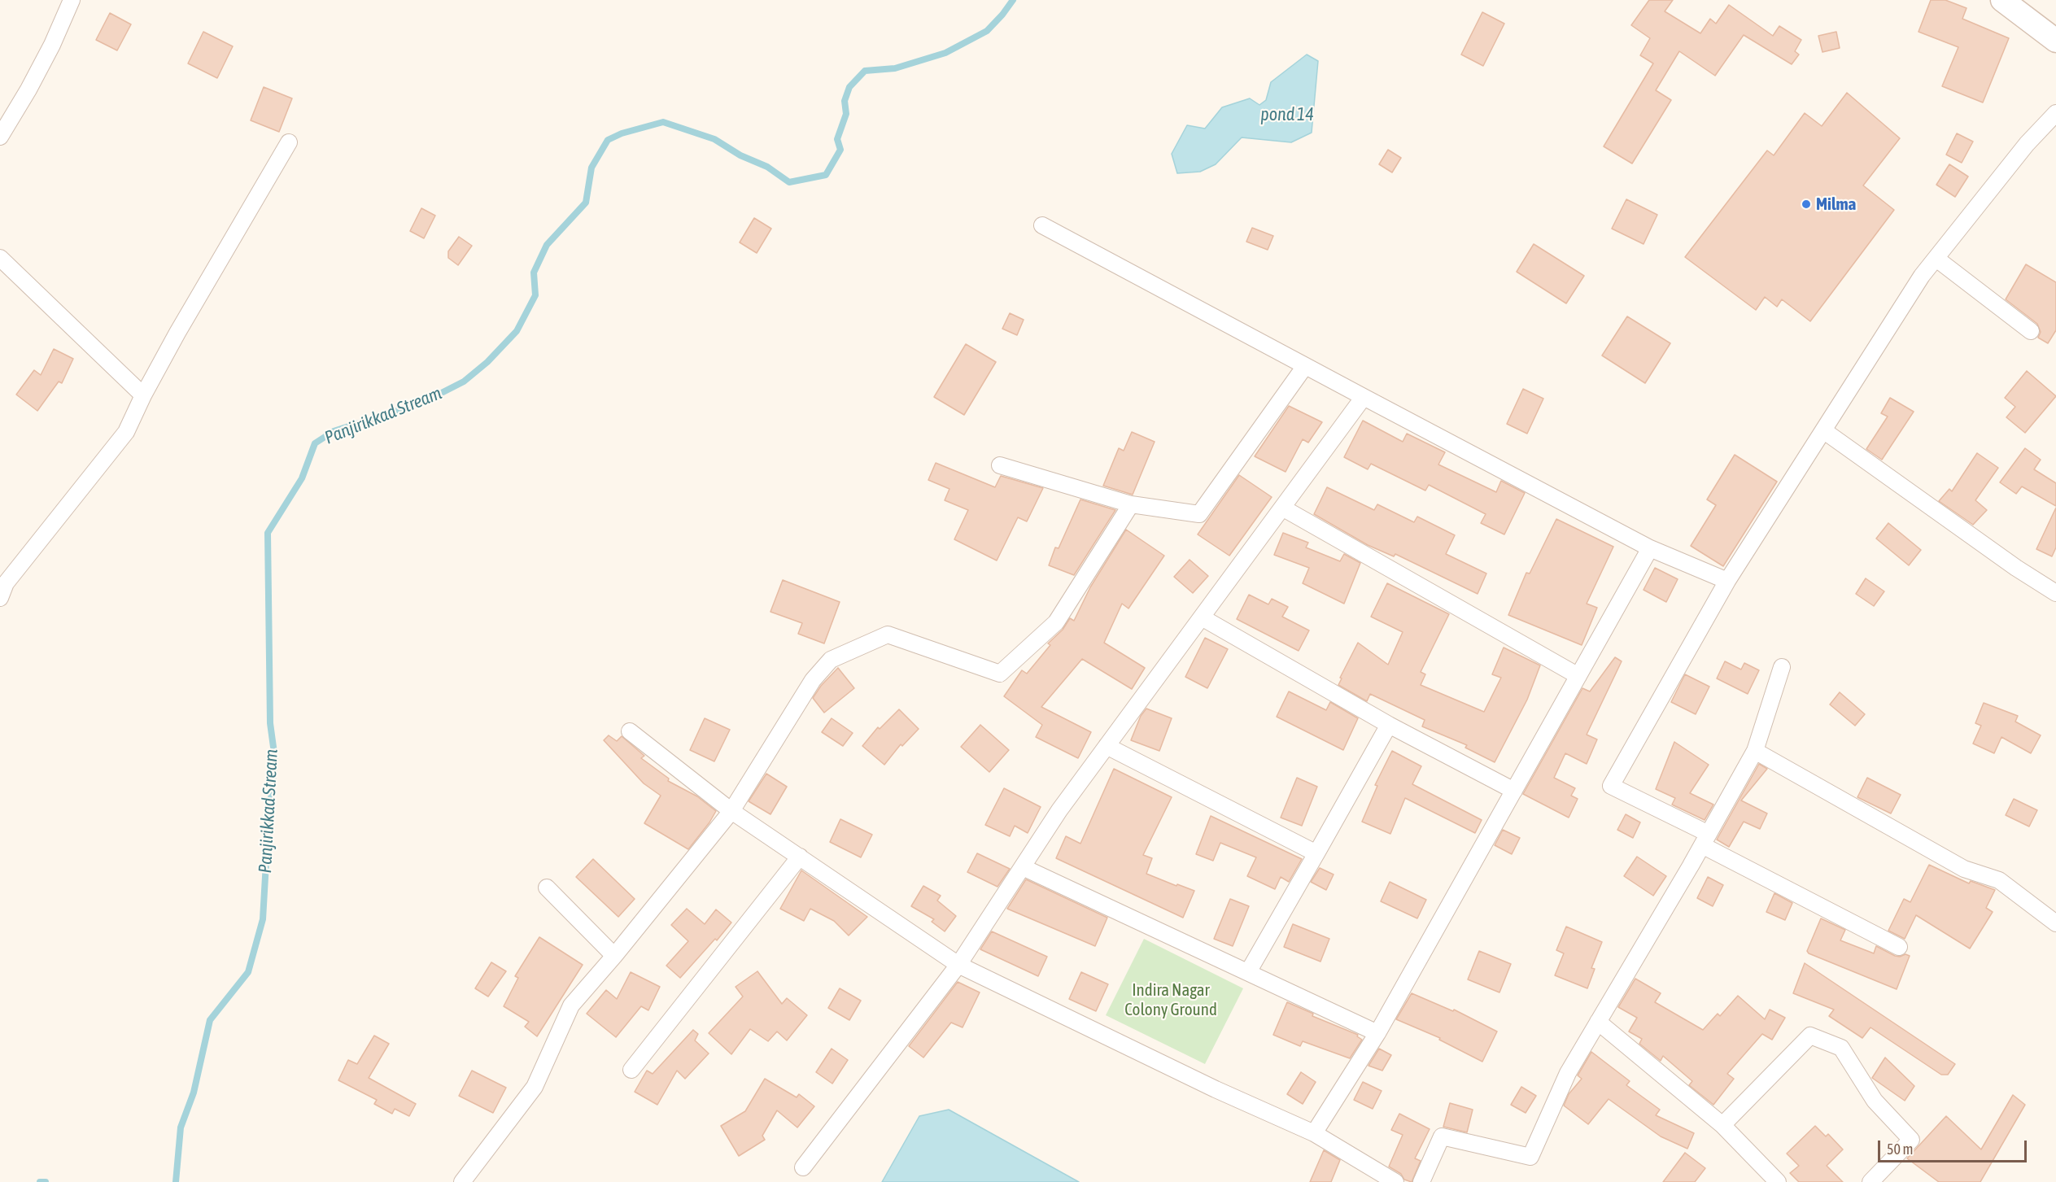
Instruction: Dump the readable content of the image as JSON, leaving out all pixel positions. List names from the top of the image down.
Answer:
{
  "water": ["pond 14", "Panjirikkad Stream"],
  "parks": ["Indira Nagar Colony Ground"],
  "places": ["Milma"],
  "scale_bar": "50 m"
}
